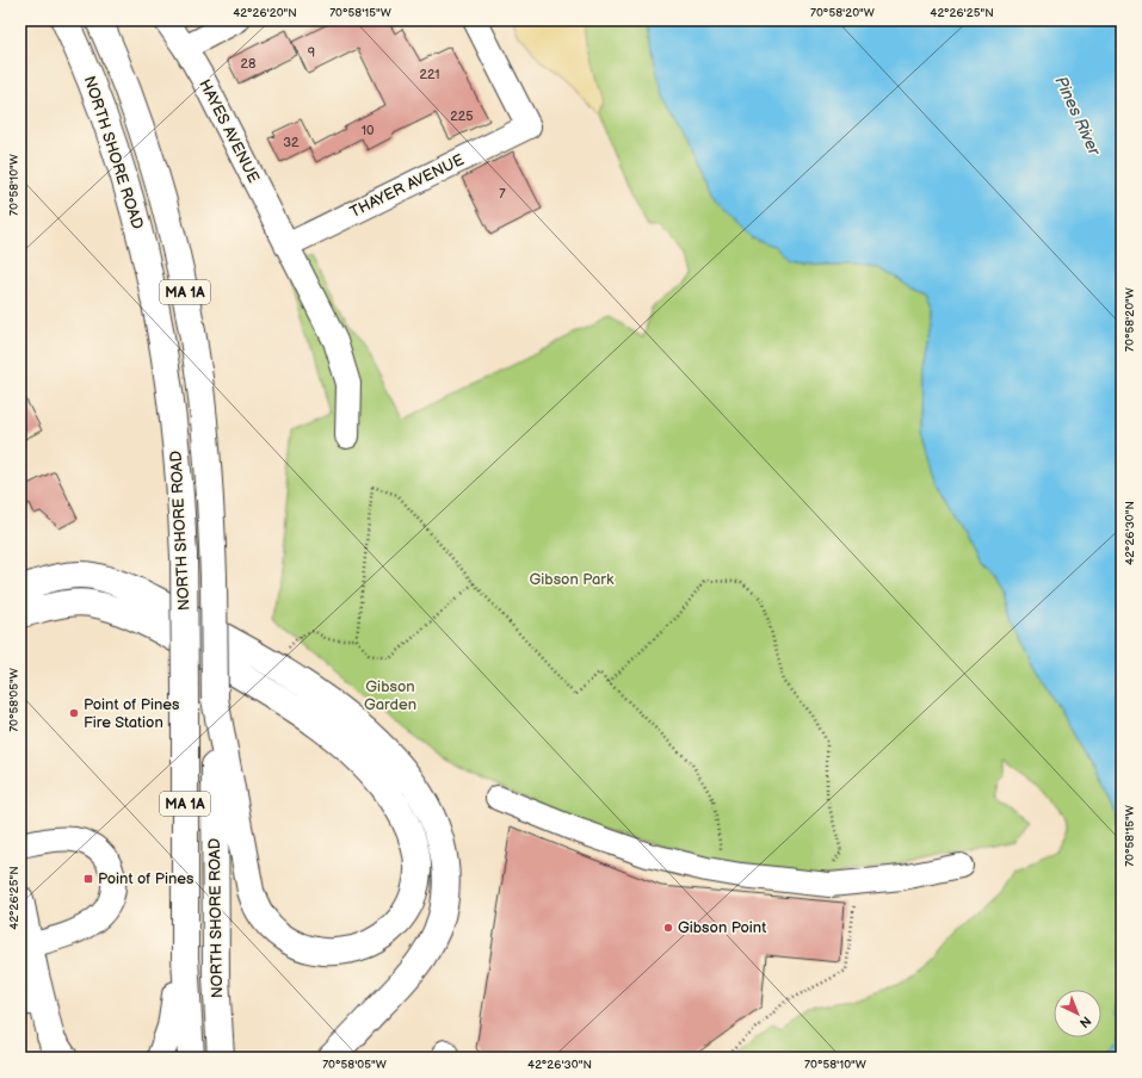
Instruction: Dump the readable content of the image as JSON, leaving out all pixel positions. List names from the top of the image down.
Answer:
{
  "streets": {
    "main road": ["NORTH SHORE ROAD", "MA 1A"],
    "street": ["HAYES AVENUE", "THAYER AVENUE"]
  },
  "crossings": [
    ["HAYES AVENUE", "THAYER AVENUE"]
  ],
  "water": ["Pines River"],
  "parks": ["Gibson Park", "Gibson Garden"],
  "places": {
    "other": ["Point of Pines Fire Station", "Gibson Point"],
    "transit": ["Point of Pines"]
  },
  "house_numbers": [
    "9",
    "28",
    "221",
    "225",
    "10",
    "32",
    "7"
  ],
  "north": "bottom right",
  "coordinates": [
    "42°26'20\"N",
    "70°58'15\"W",
    "70°58'20\"W",
    "42°26'25\"N",
    "70°58'10\"W",
    "42°26'30\"N",
    "70°58'05\"W"
  ]
}
